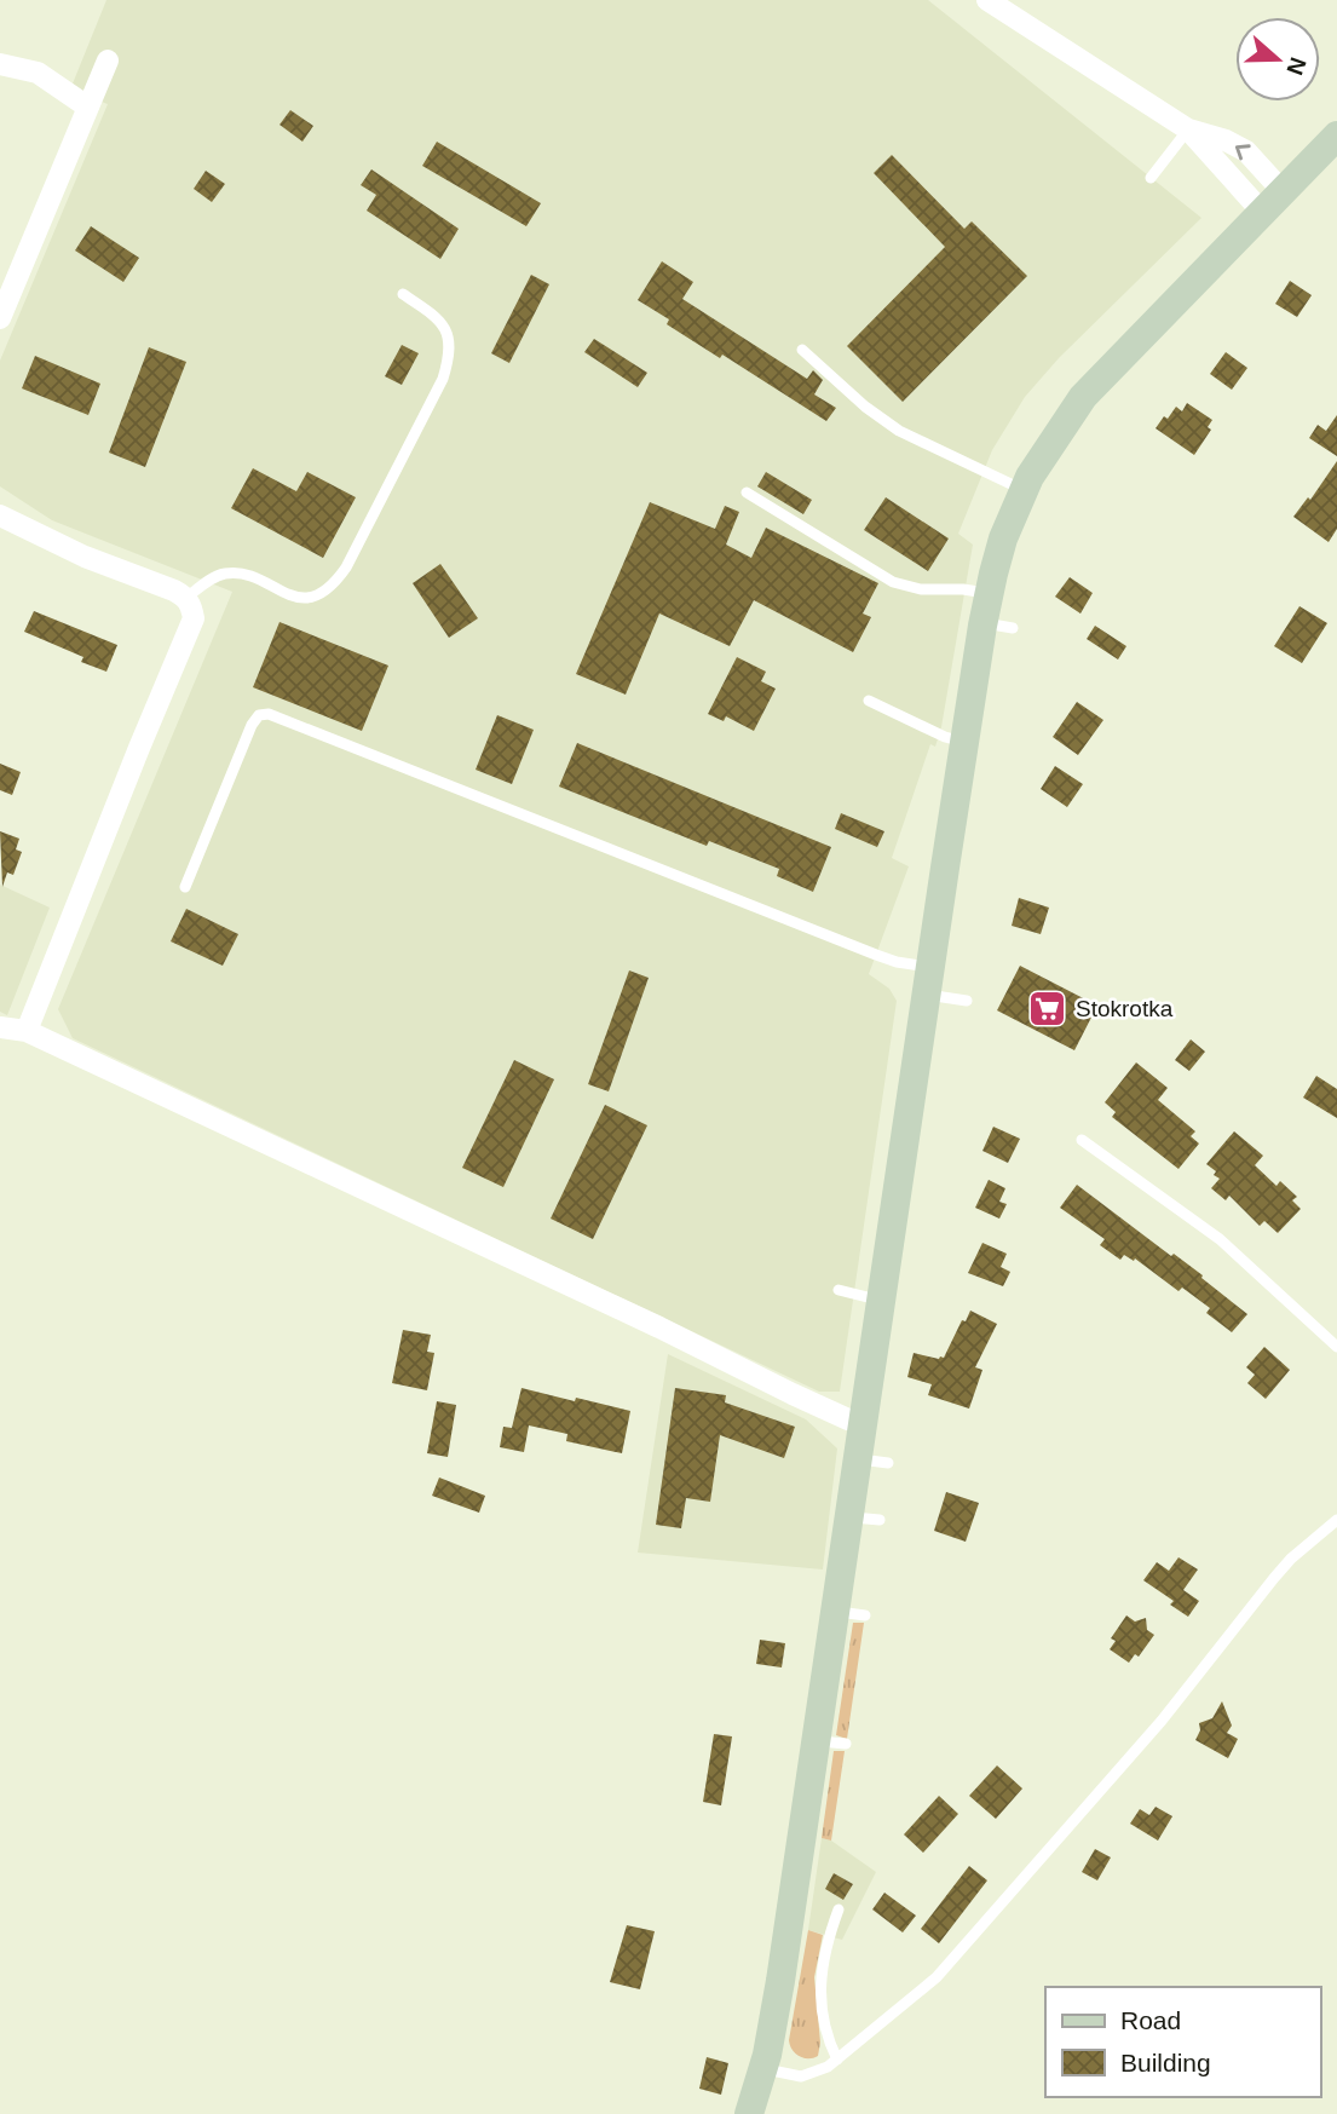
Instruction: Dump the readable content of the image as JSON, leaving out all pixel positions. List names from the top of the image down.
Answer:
{
  "places": {
    "supermarket": ["Stokrotka"]
  },
  "legend": ["Road", "Building"],
  "north": "right"
}
